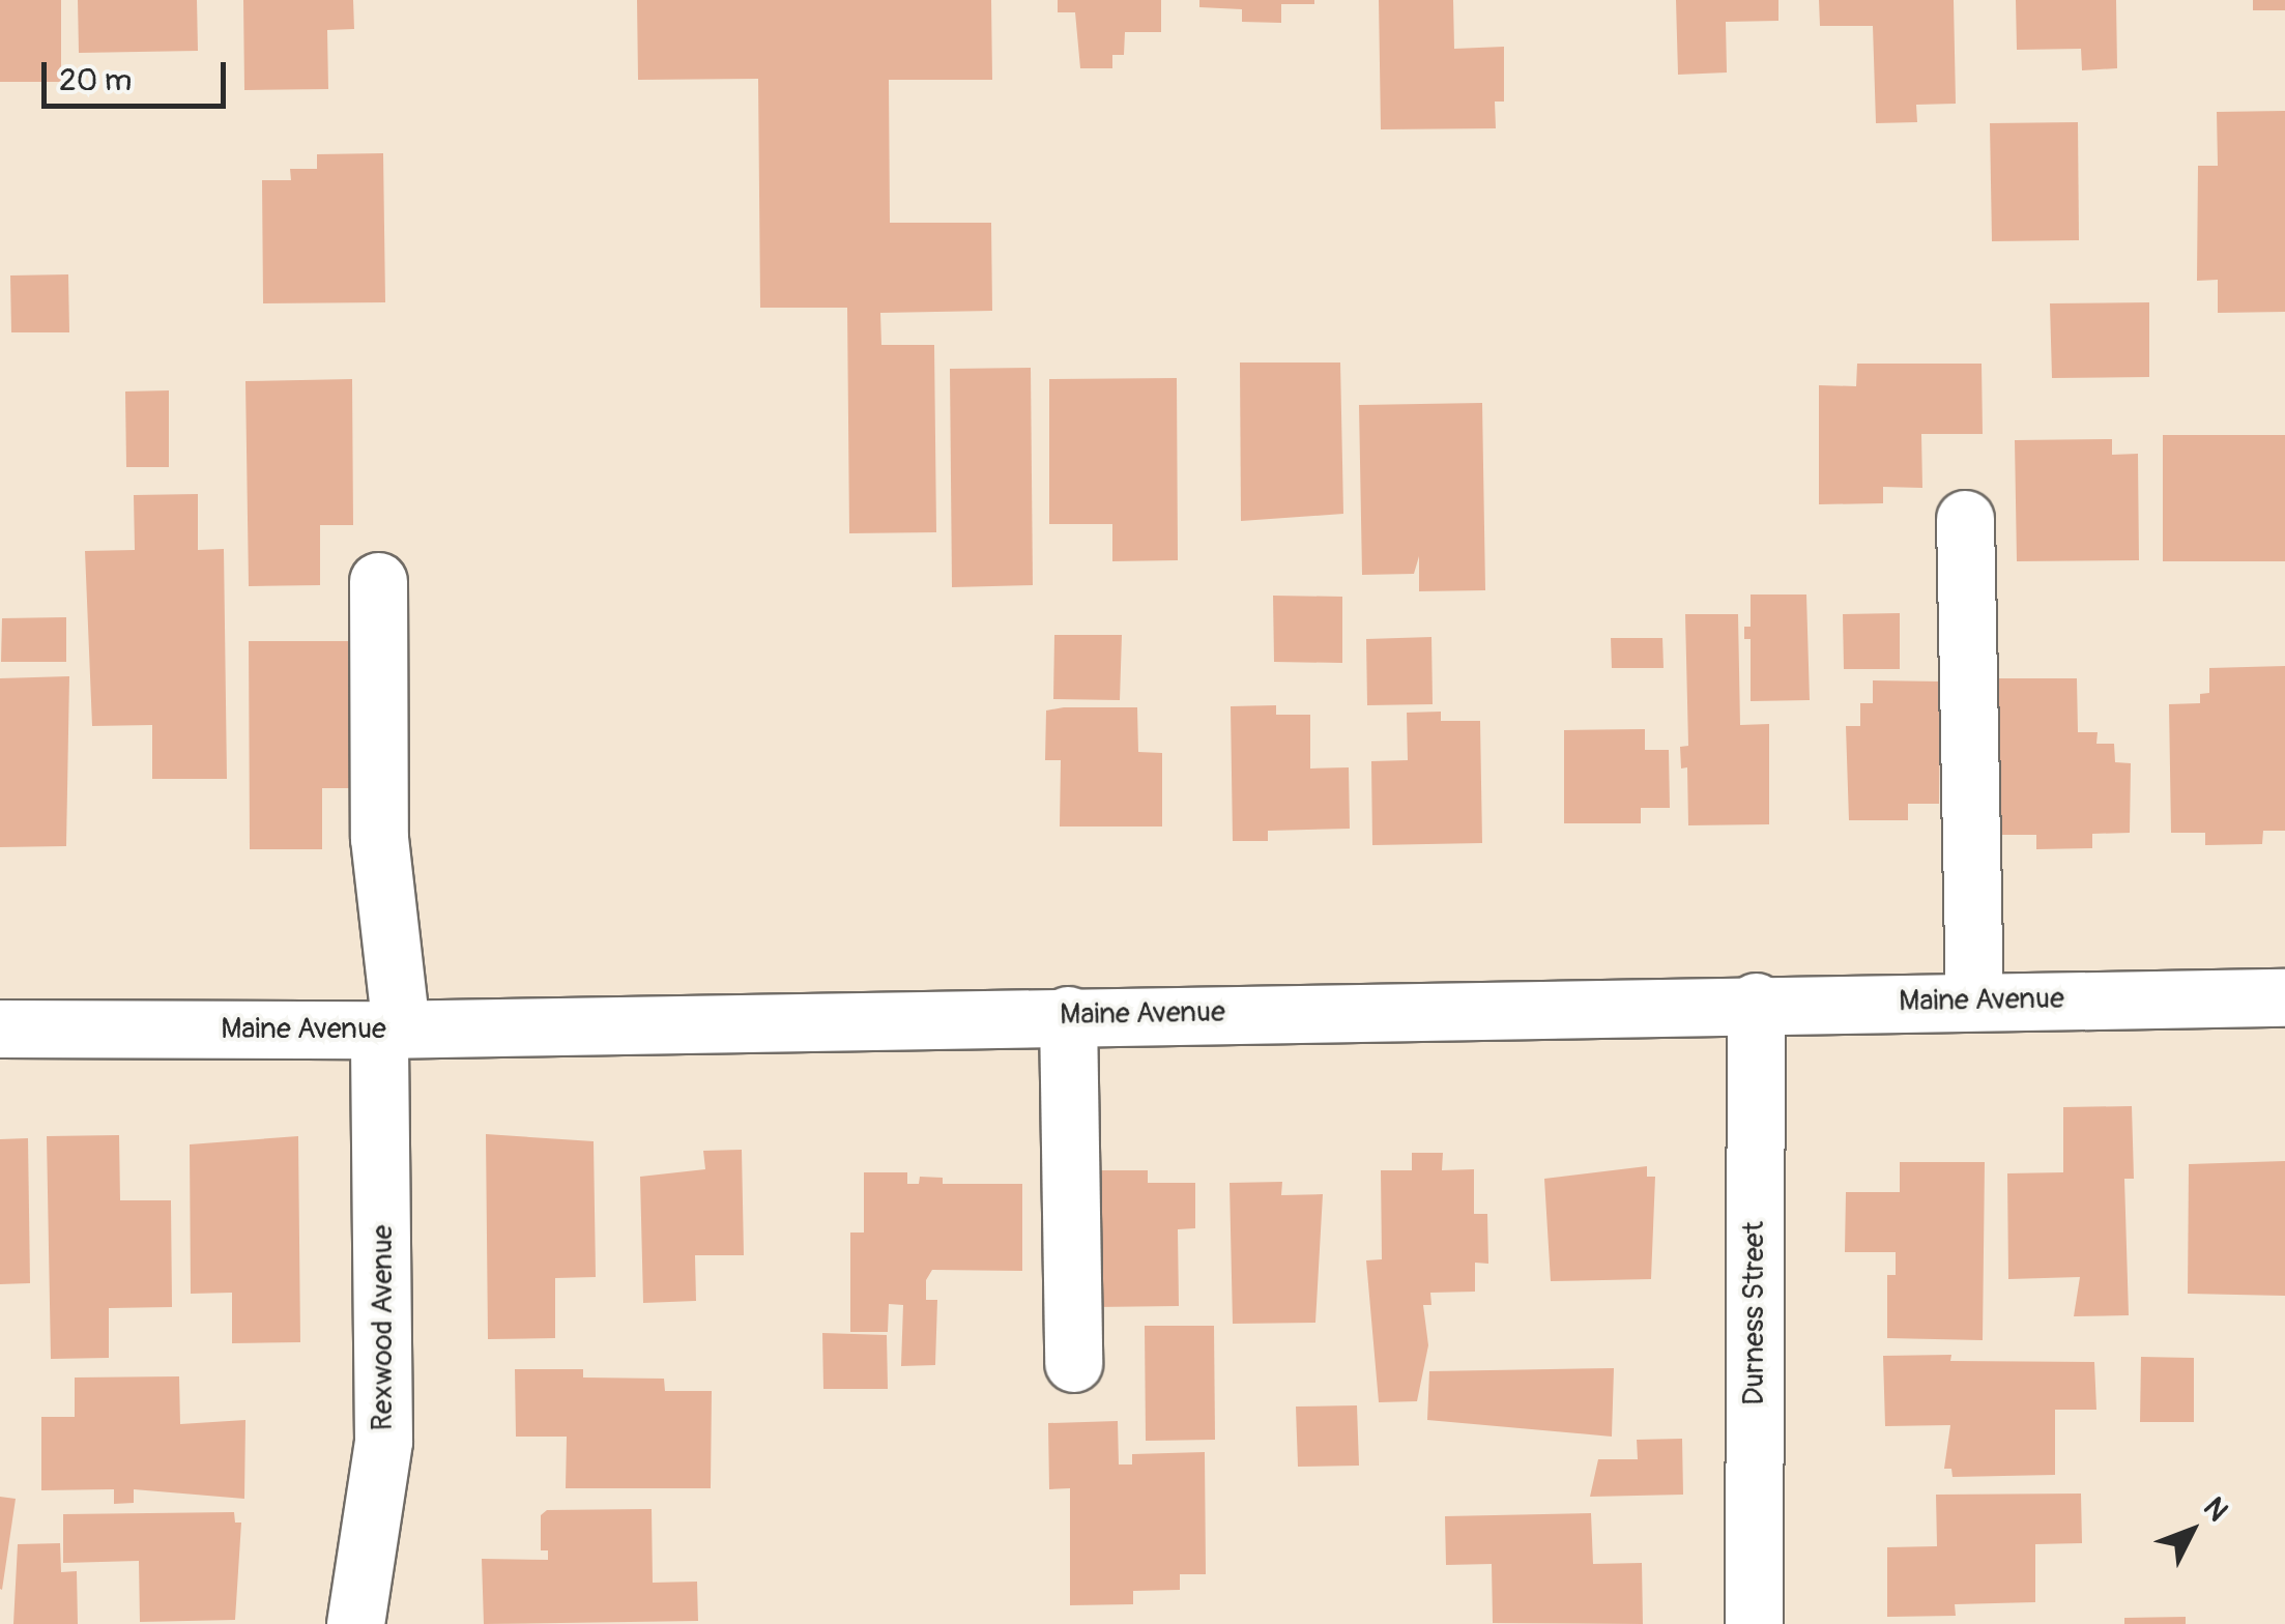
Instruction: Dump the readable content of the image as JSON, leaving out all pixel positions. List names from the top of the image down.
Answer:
{
  "streets": {
    "street": ["Maine Avenue", "Durness Street", "Rexwood Avenue"]
  },
  "crossings": [
    ["Maine Avenue", "Durness Street"],
    ["Maine Avenue", "Rexwood Avenue"]
  ],
  "scale_bar": "20 m",
  "north": "top right"
}
